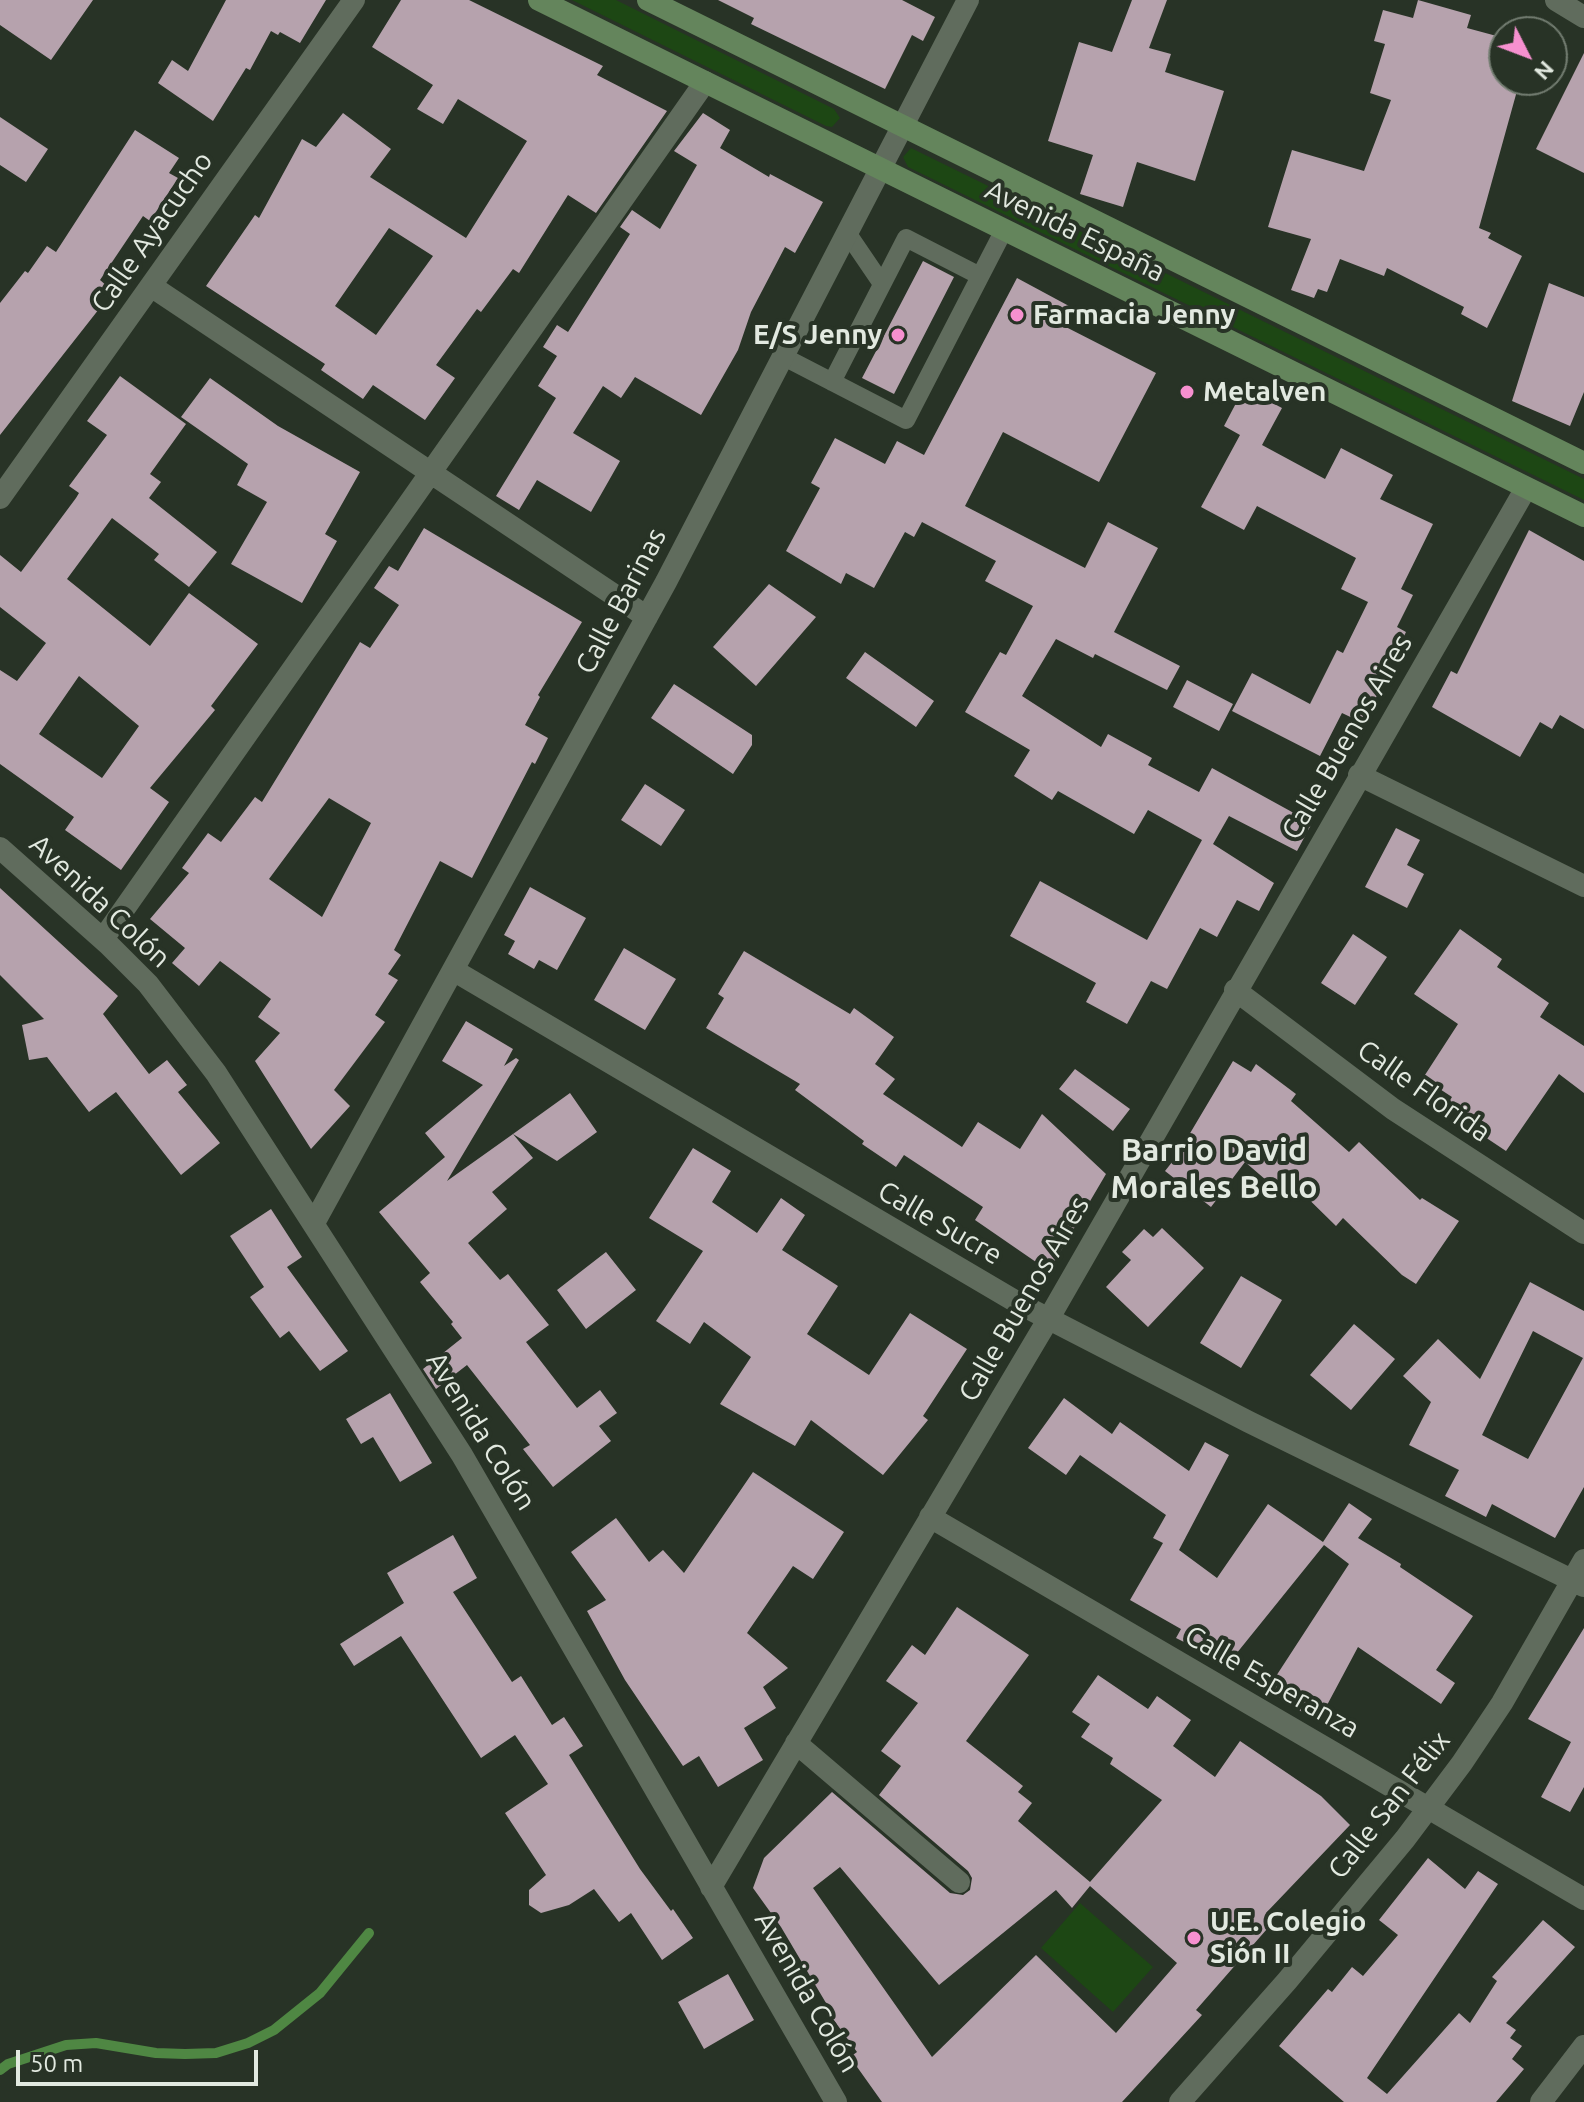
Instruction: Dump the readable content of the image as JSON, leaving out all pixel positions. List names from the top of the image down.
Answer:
{
  "streets": {
    "main road": ["Avenida España"],
    "street": [
      "Calle Ayacucho",
      "Calle Barinas",
      "Calle Buenos Aires",
      "Avenida Colón",
      "Calle Florida",
      "Calle Sucre",
      "Calle Esperanza",
      "Calle San Félix"
    ]
  },
  "crossings": [
    ["Avenida España", "Calle Barinas"],
    ["Avenida España", "Calle Buenos Aires"],
    ["Calle Barinas", "Avenida Colón"],
    ["Calle Barinas", "Calle Sucre"],
    ["Calle Buenos Aires", "Avenida Colón"],
    ["Calle Buenos Aires", "Calle Florida"],
    ["Calle Buenos Aires", "Calle Sucre"],
    ["Calle Buenos Aires", "Calle Esperanza"],
    ["Calle Sucre", "Calle San Félix"],
    ["Calle Esperanza", "Calle San Félix"]
  ],
  "districts": ["Barrio David Morales Bello"],
  "places": [
    "Farmacia Jenny",
    "E/S Jenny",
    "Metalven",
    "U.E. Colegio Sión II"
  ],
  "scale_bar": "50 m",
  "north": "bottom right"
}
